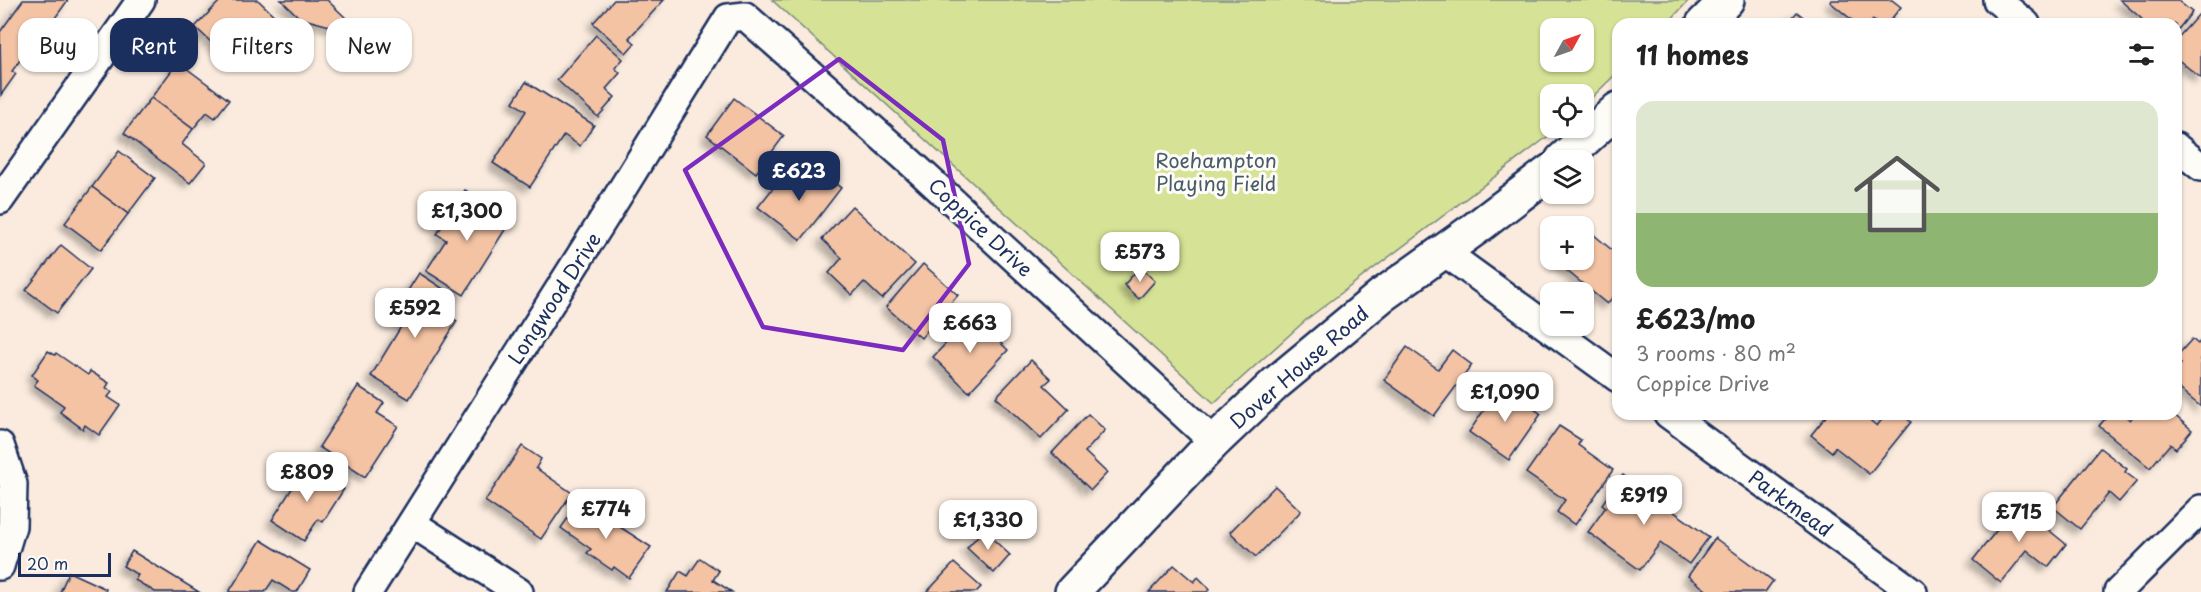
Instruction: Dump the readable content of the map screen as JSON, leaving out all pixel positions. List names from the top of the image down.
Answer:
{
  "streets": {
    "street": [
      "Coppice Drive",
      "Longwood Drive",
      "Dover House Road",
      "Parkmead"
    ]
  },
  "crossings": [
    ["Coppice Drive", "Longwood Drive"],
    ["Coppice Drive", "Dover House Road"]
  ],
  "parks": ["Roehampton Playing Field"],
  "scale_bar": "20 m",
  "north": "top right",
  "page": {
    "map_buttons": ["+", "−"],
    "chip": [
      "Buy",
      "Rent",
      "Filters",
      "New"
    ],
    "heading": "11 homes",
    "list": [
      {
        "name": "£623/mo",
        "note": "3 rooms · 80 m² · Coppice Drive"
      }
    ],
    "price": [
      "£623",
      "£1,300",
      "£573",
      "£592",
      "£663",
      "£1,090",
      "£809",
      "£919",
      "£774",
      "£715",
      "£1,330"
    ],
    "scale": "20 m"
  }
}
